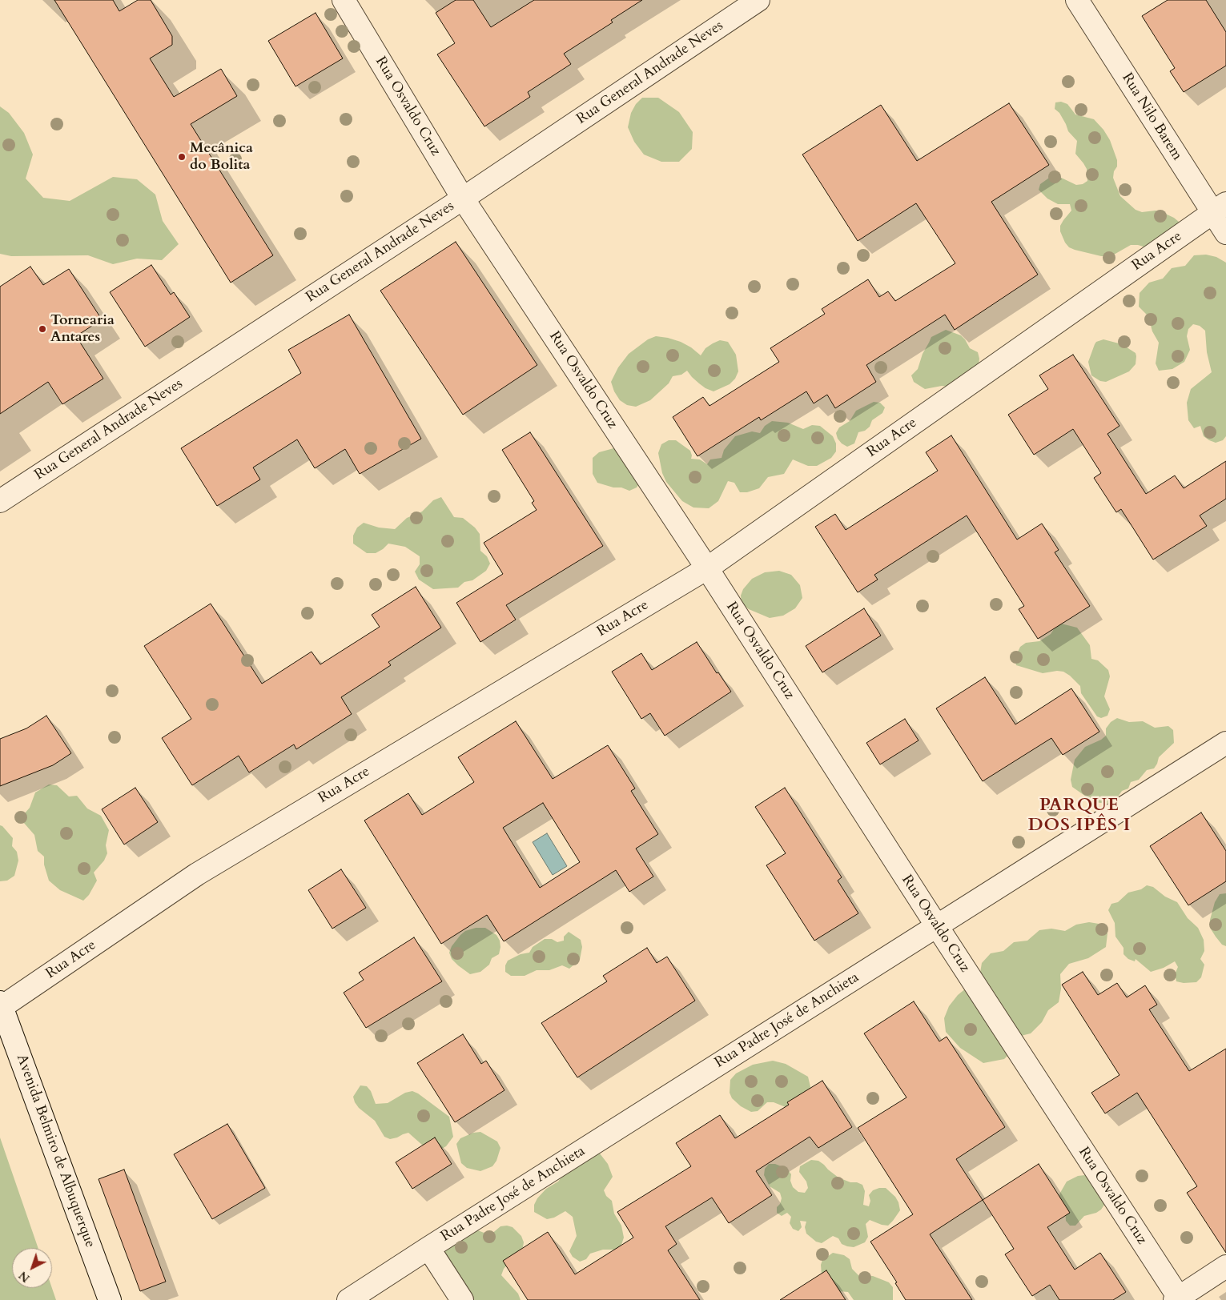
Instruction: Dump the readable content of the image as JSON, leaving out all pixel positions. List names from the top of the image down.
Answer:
{
  "streets": {
    "street": [
      "Rua General Andrade Neves",
      "Rua Osvaldo Cruz",
      "Rua Nilo Barem",
      "Rua Acre",
      "Rua Padre José de Anchieta",
      "Avenida Belmiro de Albuquerque"
    ]
  },
  "crossings": [
    ["Rua General Andrade Neves", "Rua Osvaldo Cruz"],
    ["Rua Osvaldo Cruz", "Rua Acre"],
    ["Rua Osvaldo Cruz", "Rua Padre José de Anchieta"],
    ["Rua Nilo Barem", "Rua Acre"],
    ["Rua Acre", "Avenida Belmiro de Albuquerque"]
  ],
  "districts": ["PARQUE DOS IPÊS I"],
  "places": ["Mecânica do Bolita", "Tornearia Antares"],
  "north": "bottom left"
}
